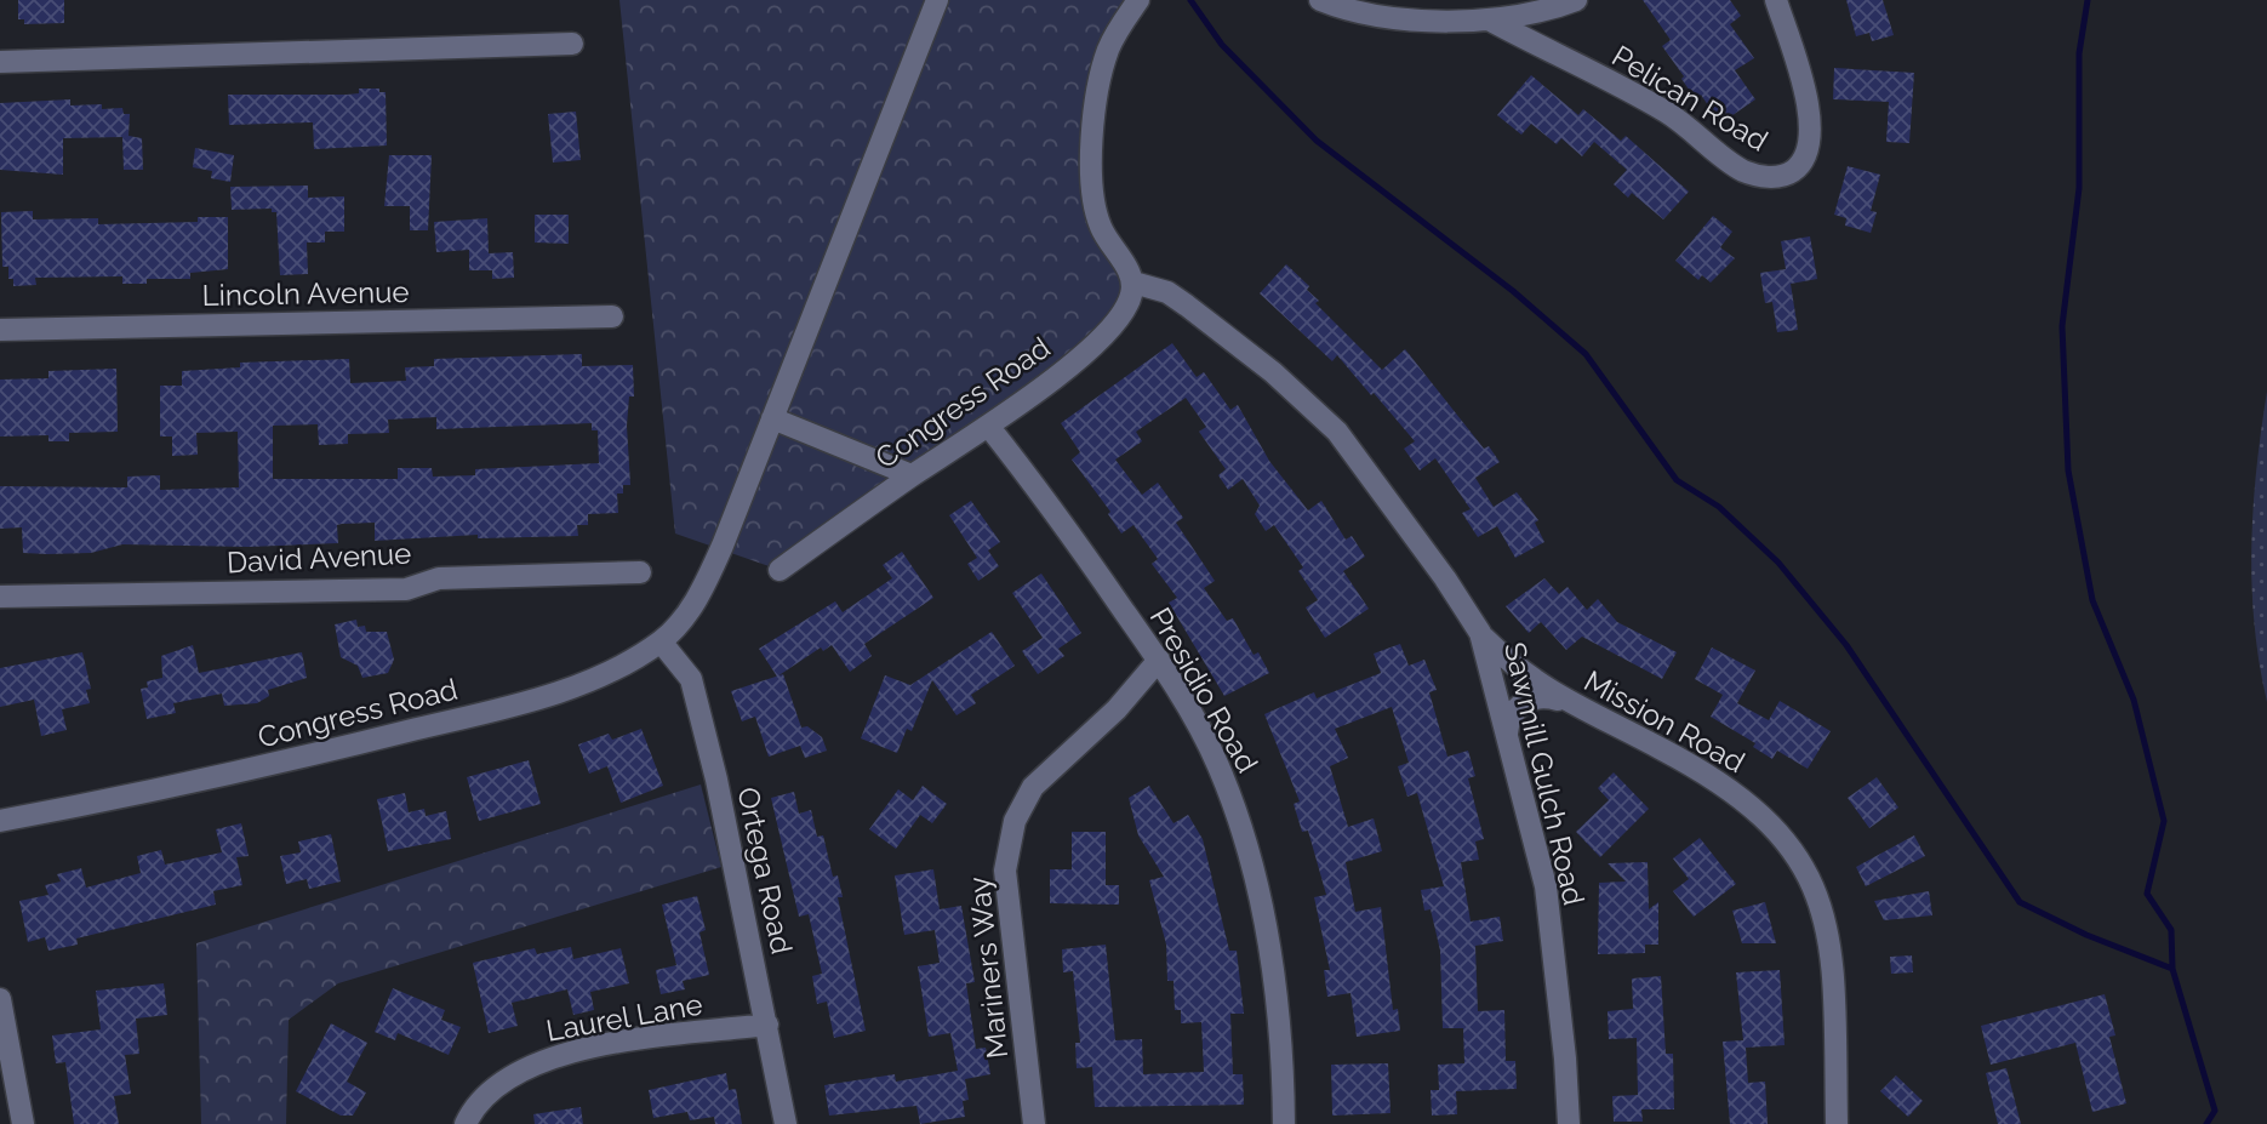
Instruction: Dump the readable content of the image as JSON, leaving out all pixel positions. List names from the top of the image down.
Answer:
{
  "streets": {
    "street": [
      "Pelican Road",
      "Lincoln Avenue",
      "Congress Road",
      "David Avenue",
      "Presidio Road",
      "Mission Road",
      "Sawmill Gulch Road",
      "Ortega Road",
      "Mariners Way",
      "Laurel Lane"
    ]
  },
  "crossings": [
    ["Congress Road", "Presidio Road"],
    ["Congress Road", "Sawmill Gulch Road"],
    ["Congress Road", "Ortega Road"],
    ["Presidio Road", "Mariners Way"],
    ["Mission Road", "Sawmill Gulch Road"],
    ["Ortega Road", "Laurel Lane"]
  ]
}
